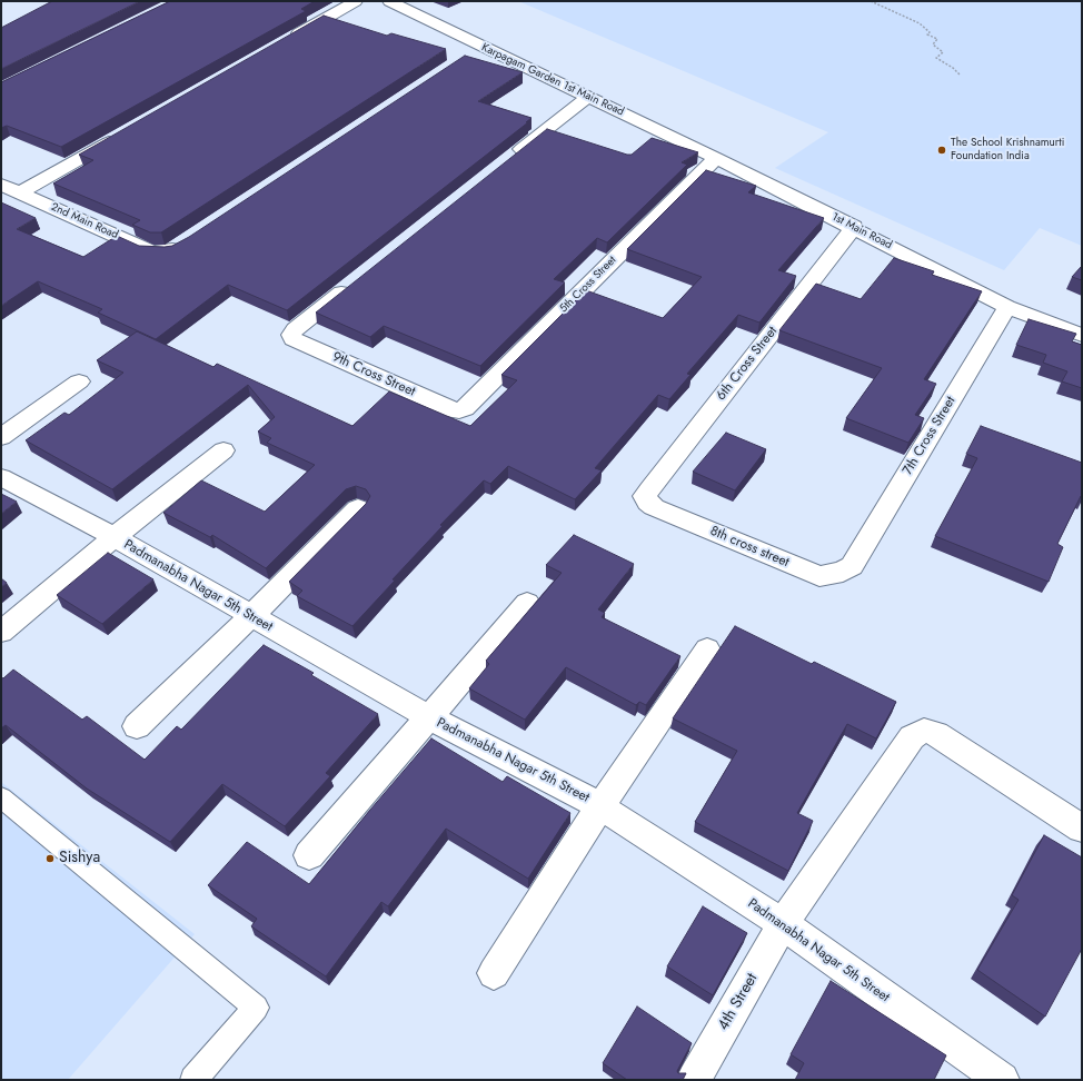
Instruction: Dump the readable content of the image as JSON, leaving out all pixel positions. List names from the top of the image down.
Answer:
{
  "streets": {
    "street": [
      "Karpagam Garden 1st Main Road",
      "2nd Main Road",
      "1st Main Road",
      "5th Cross Street",
      "6th Cross Street",
      "9th Cross Street",
      "7th Cross Street",
      "8th cross street",
      "Padmanabha Nagar 5th Street",
      "4th Street"
    ]
  },
  "crossings": [
    ["Karpagam Garden 1st Main Road", "1st Main Road"],
    ["Karpagam Garden 1st Main Road", "5th Cross Street"],
    ["1st Main Road", "5th Cross Street"],
    ["1st Main Road", "6th Cross Street"],
    ["1st Main Road", "7th Cross Street"],
    ["5th Cross Street", "9th Cross Street"],
    ["6th Cross Street", "8th cross street"],
    ["7th Cross Street", "8th cross street"],
    ["Padmanabha Nagar 5th Street", "4th Street"]
  ],
  "places": ["The School Krishnamurti Foundation India", "Sishya"]
}
